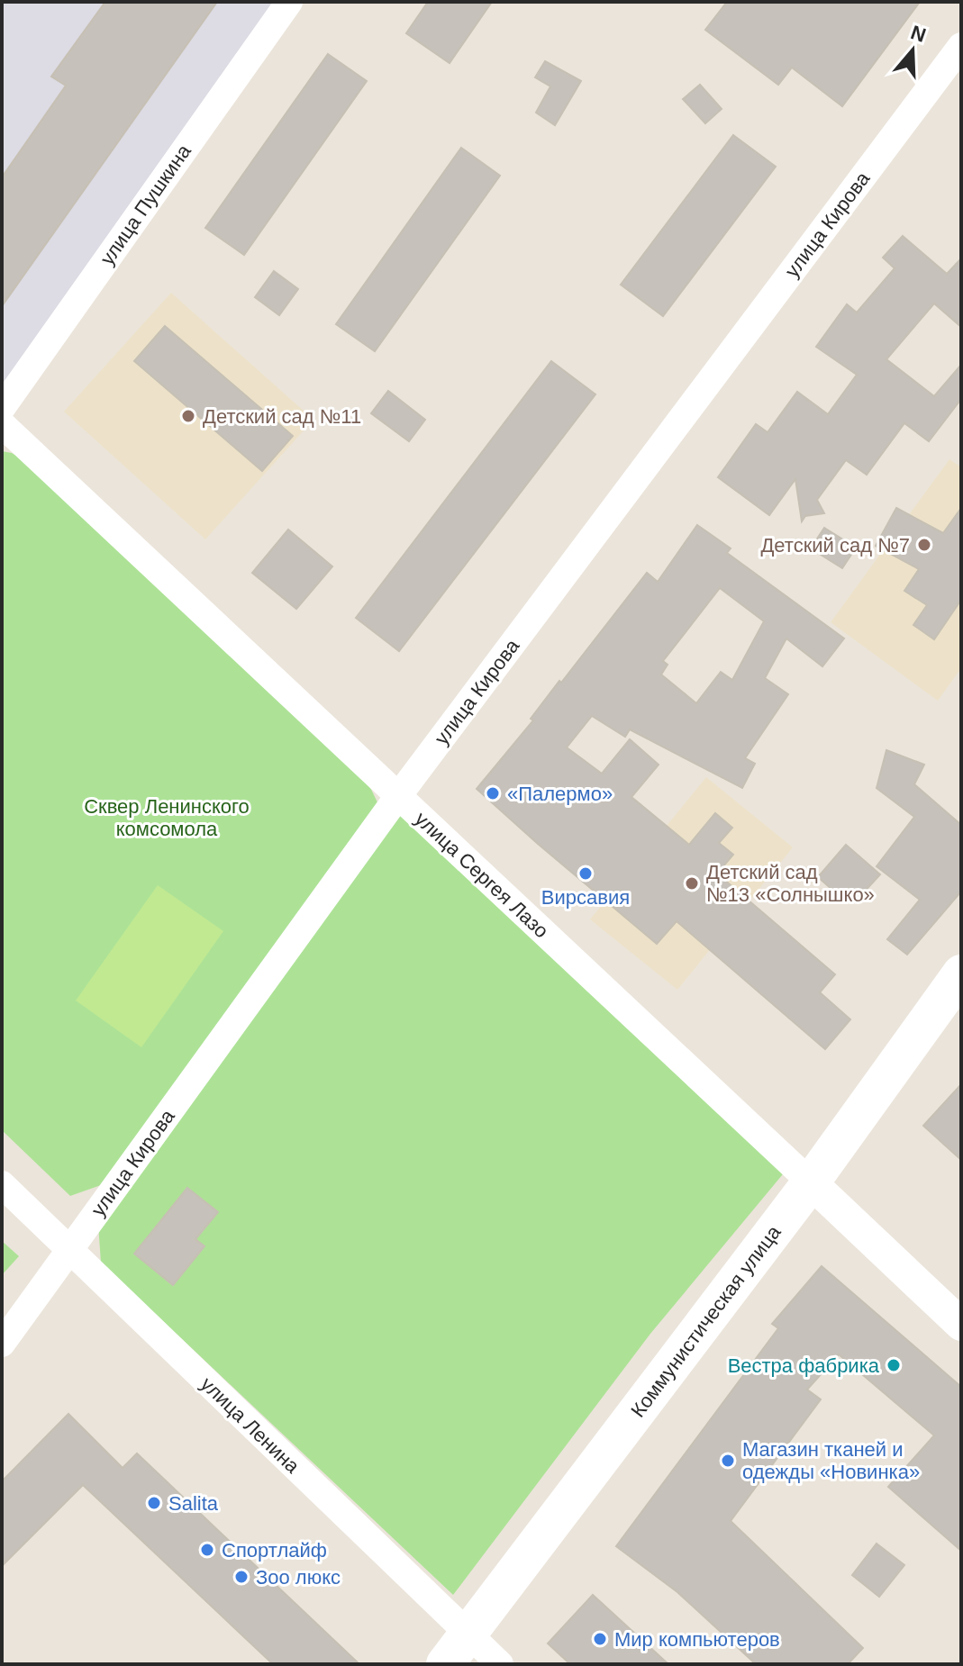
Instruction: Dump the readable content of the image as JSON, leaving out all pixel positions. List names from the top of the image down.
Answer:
{
  "streets": {
    "main road": ["Коммунистическая улица"],
    "street": [
      "улица Пушкина",
      "улица Кирова",
      "улица Сергея Лазо",
      "улица Ленина"
    ]
  },
  "crossings": [
    ["улица Кирова", "улица Сергея Лазо"],
    ["улица Кирова", "улица Ленина"],
    ["улица Сергея Лазо", "Коммунистическая улица"],
    ["Коммунистическая улица", "улица Ленина"]
  ],
  "parks": ["Сквер Ленинского комсомола"],
  "places": [
    "Детский сад №11",
    "Детский сад №7",
    "«Палермо»",
    "Вирсавия",
    "Детский сад №13 «Солнышко»",
    "Вестра фабрика",
    "Магазин тканей и одежды «Новинка»",
    "Salita",
    "Спортлайф",
    "Зоо люкс",
    "Мир компьютеров"
  ],
  "north": "top"
}
